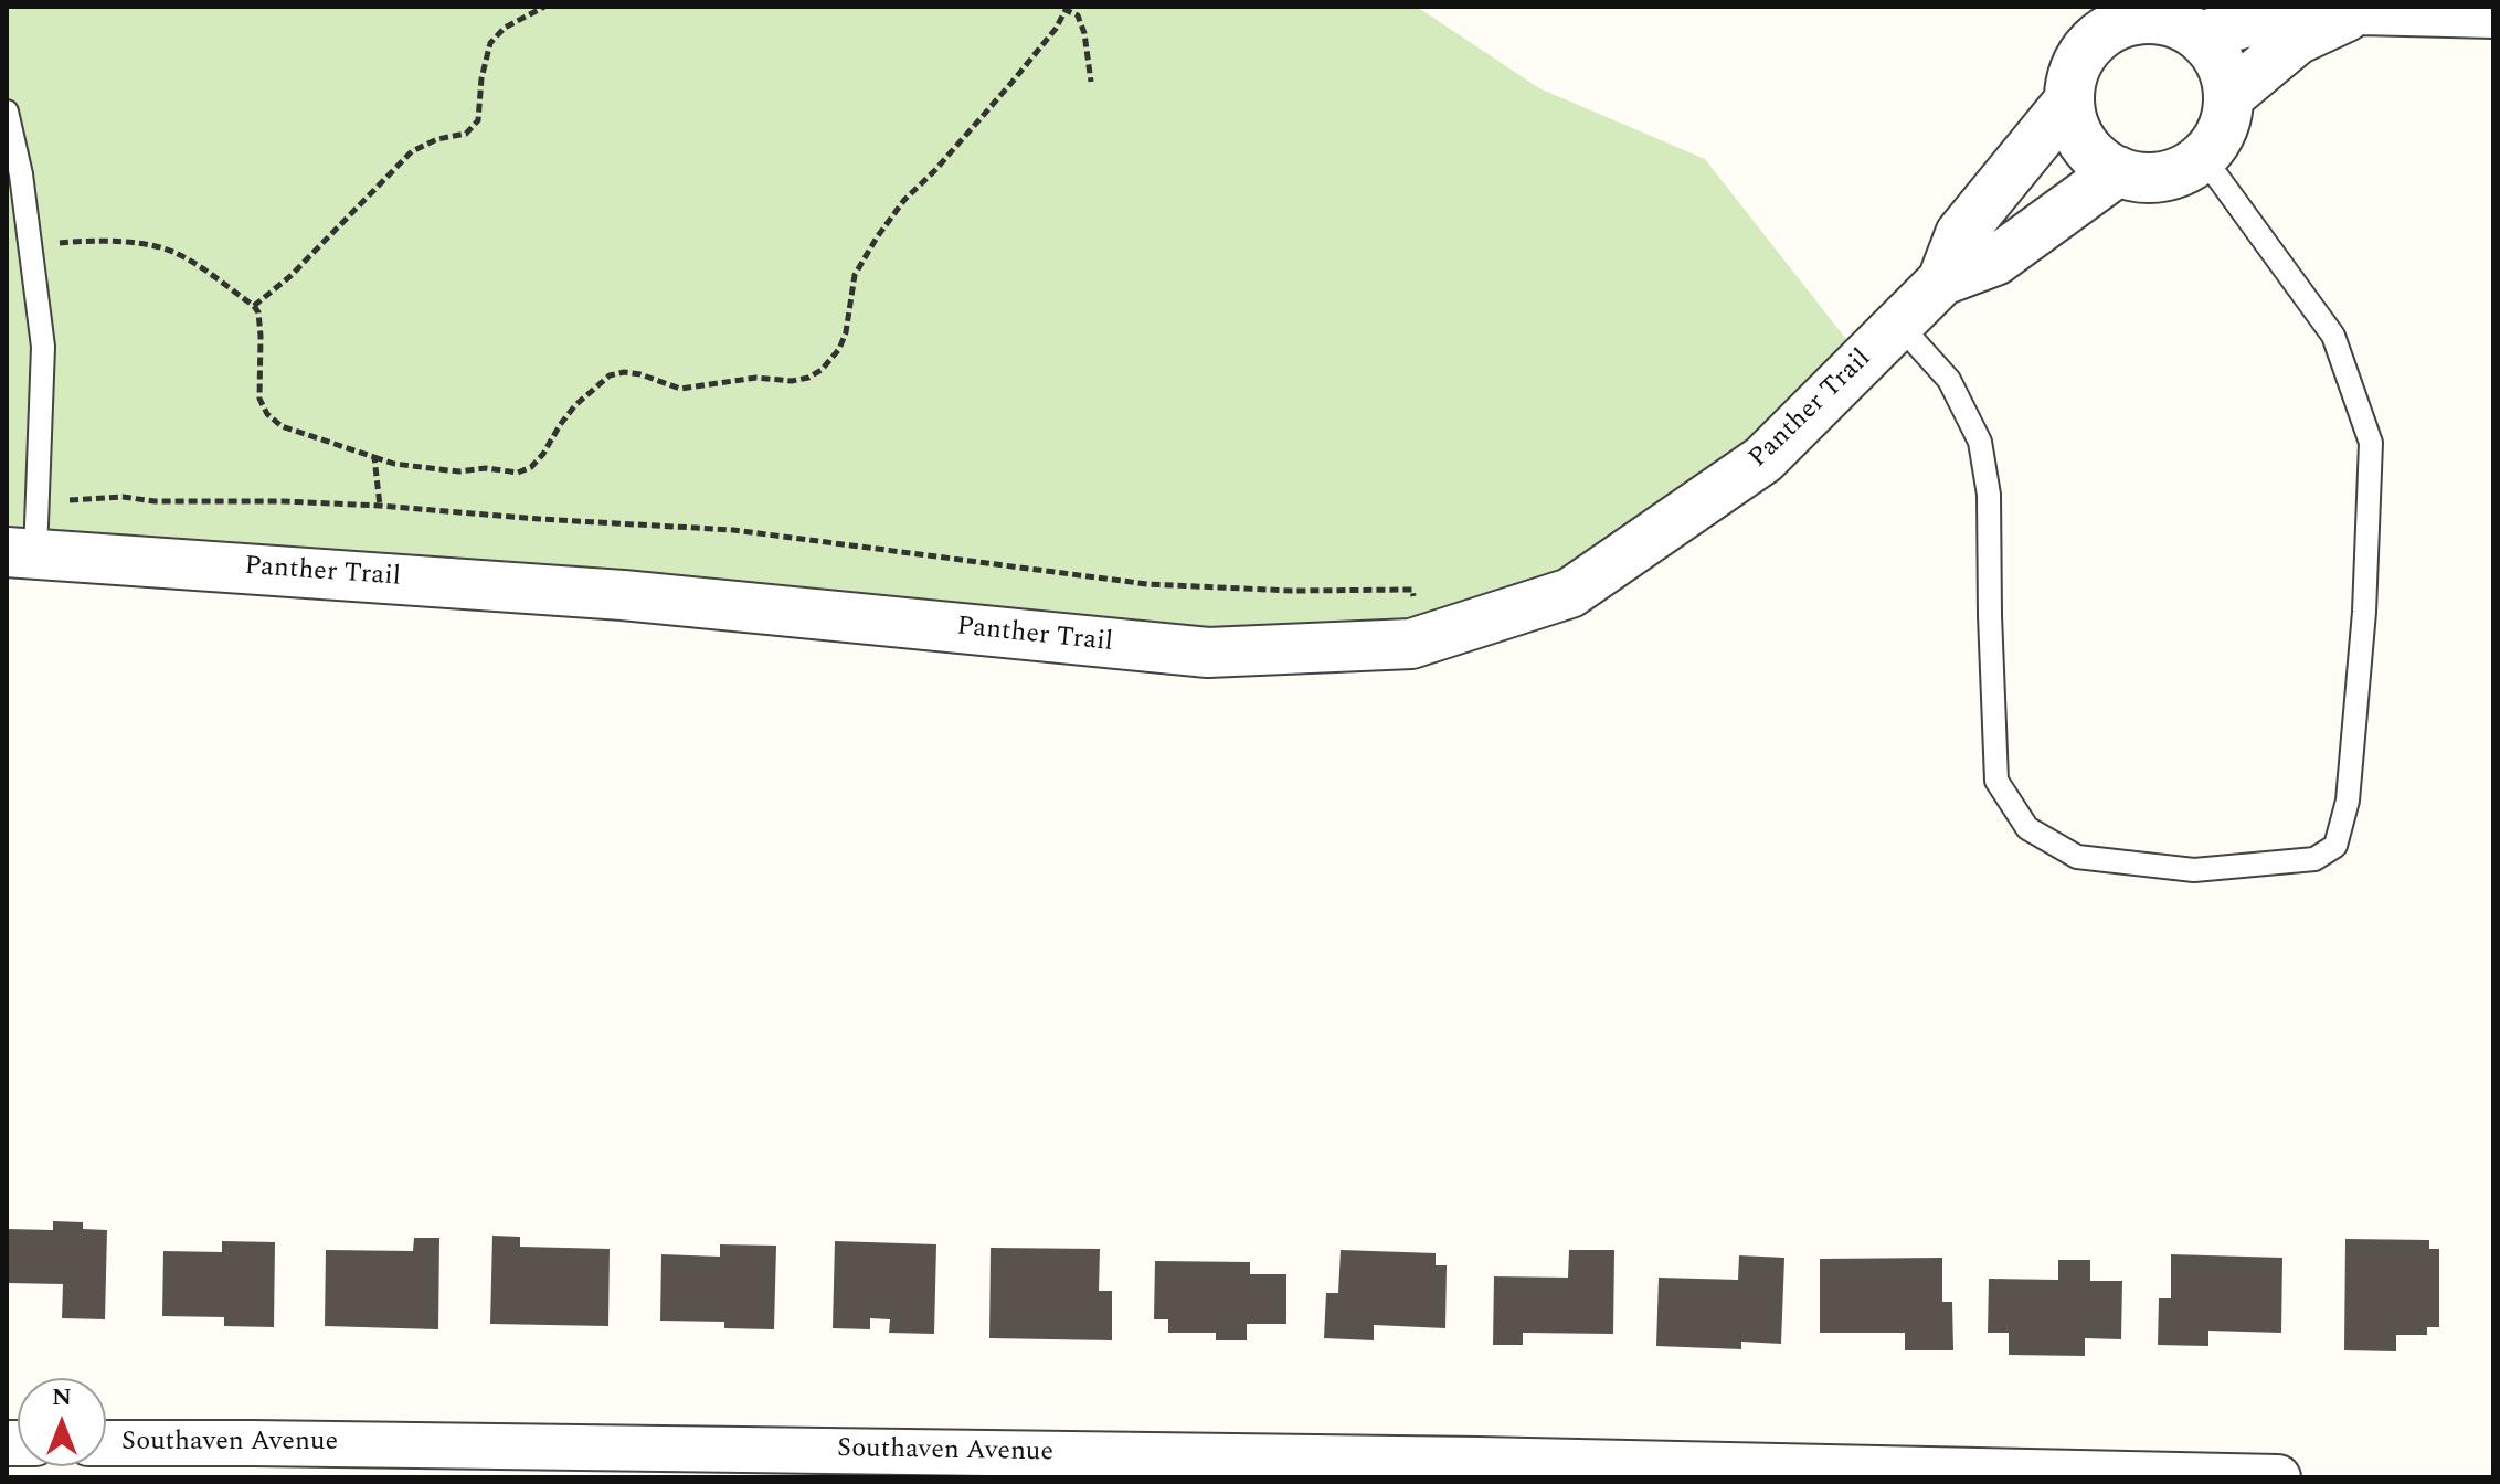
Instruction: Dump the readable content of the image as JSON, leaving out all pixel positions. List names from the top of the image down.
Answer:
{
  "streets": {
    "street": ["Panther Trail", "Southaven Avenue"]
  },
  "north": "top"
}
